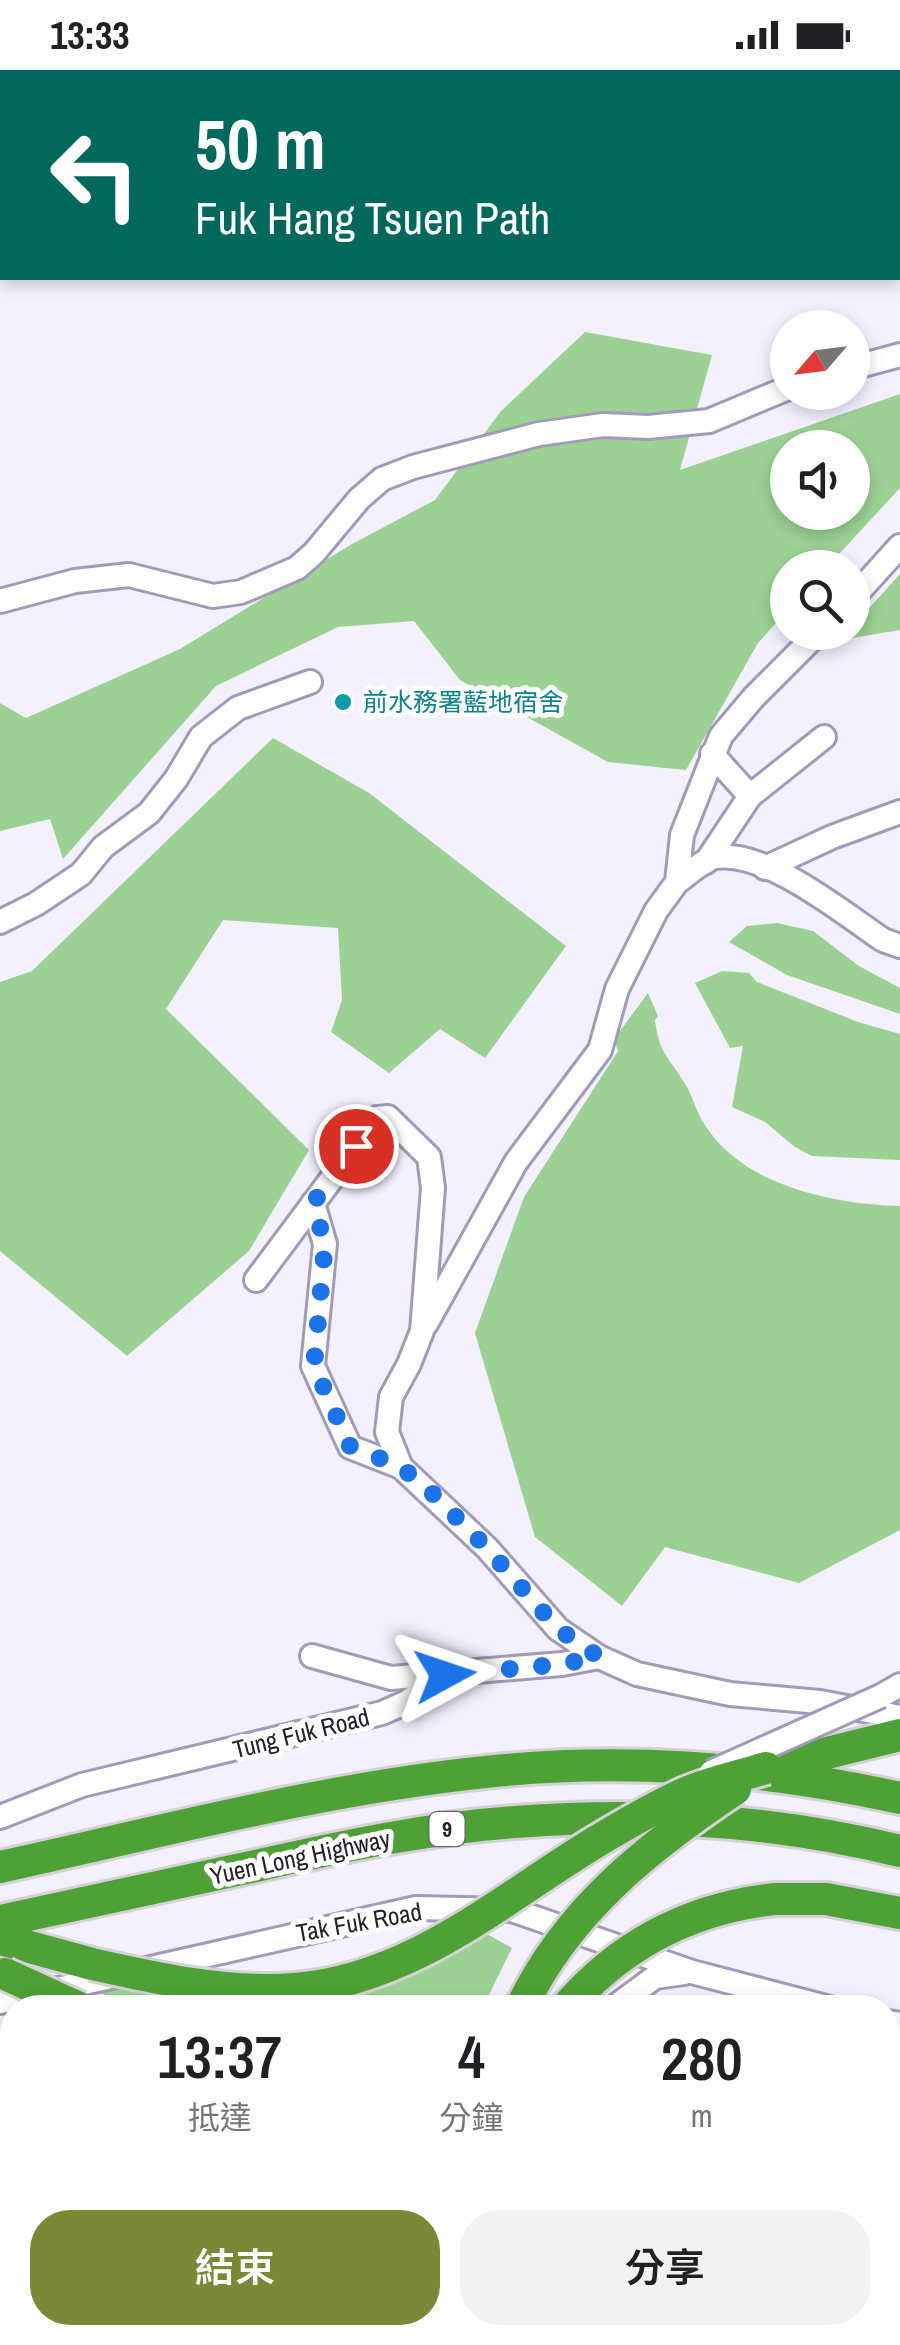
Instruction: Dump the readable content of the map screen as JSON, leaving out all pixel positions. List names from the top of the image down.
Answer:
{
  "streets": {
    "highway": ["9", "Yuen Long Highway"],
    "street": ["Tung Fuk Road", "Tak Fuk Road"]
  },
  "places": ["前水務署藍地宿舍"],
  "north": "bottom left",
  "page": {
    "status": "13:33",
    "turn": ["50 m", "Fuk Hang Tsuen Path"],
    "eta": [
      "13:37",
      "抵達",
      "4",
      "分鐘",
      "280",
      "m"
    ],
    "buttons": ["結束", "分享"]
  }
}
